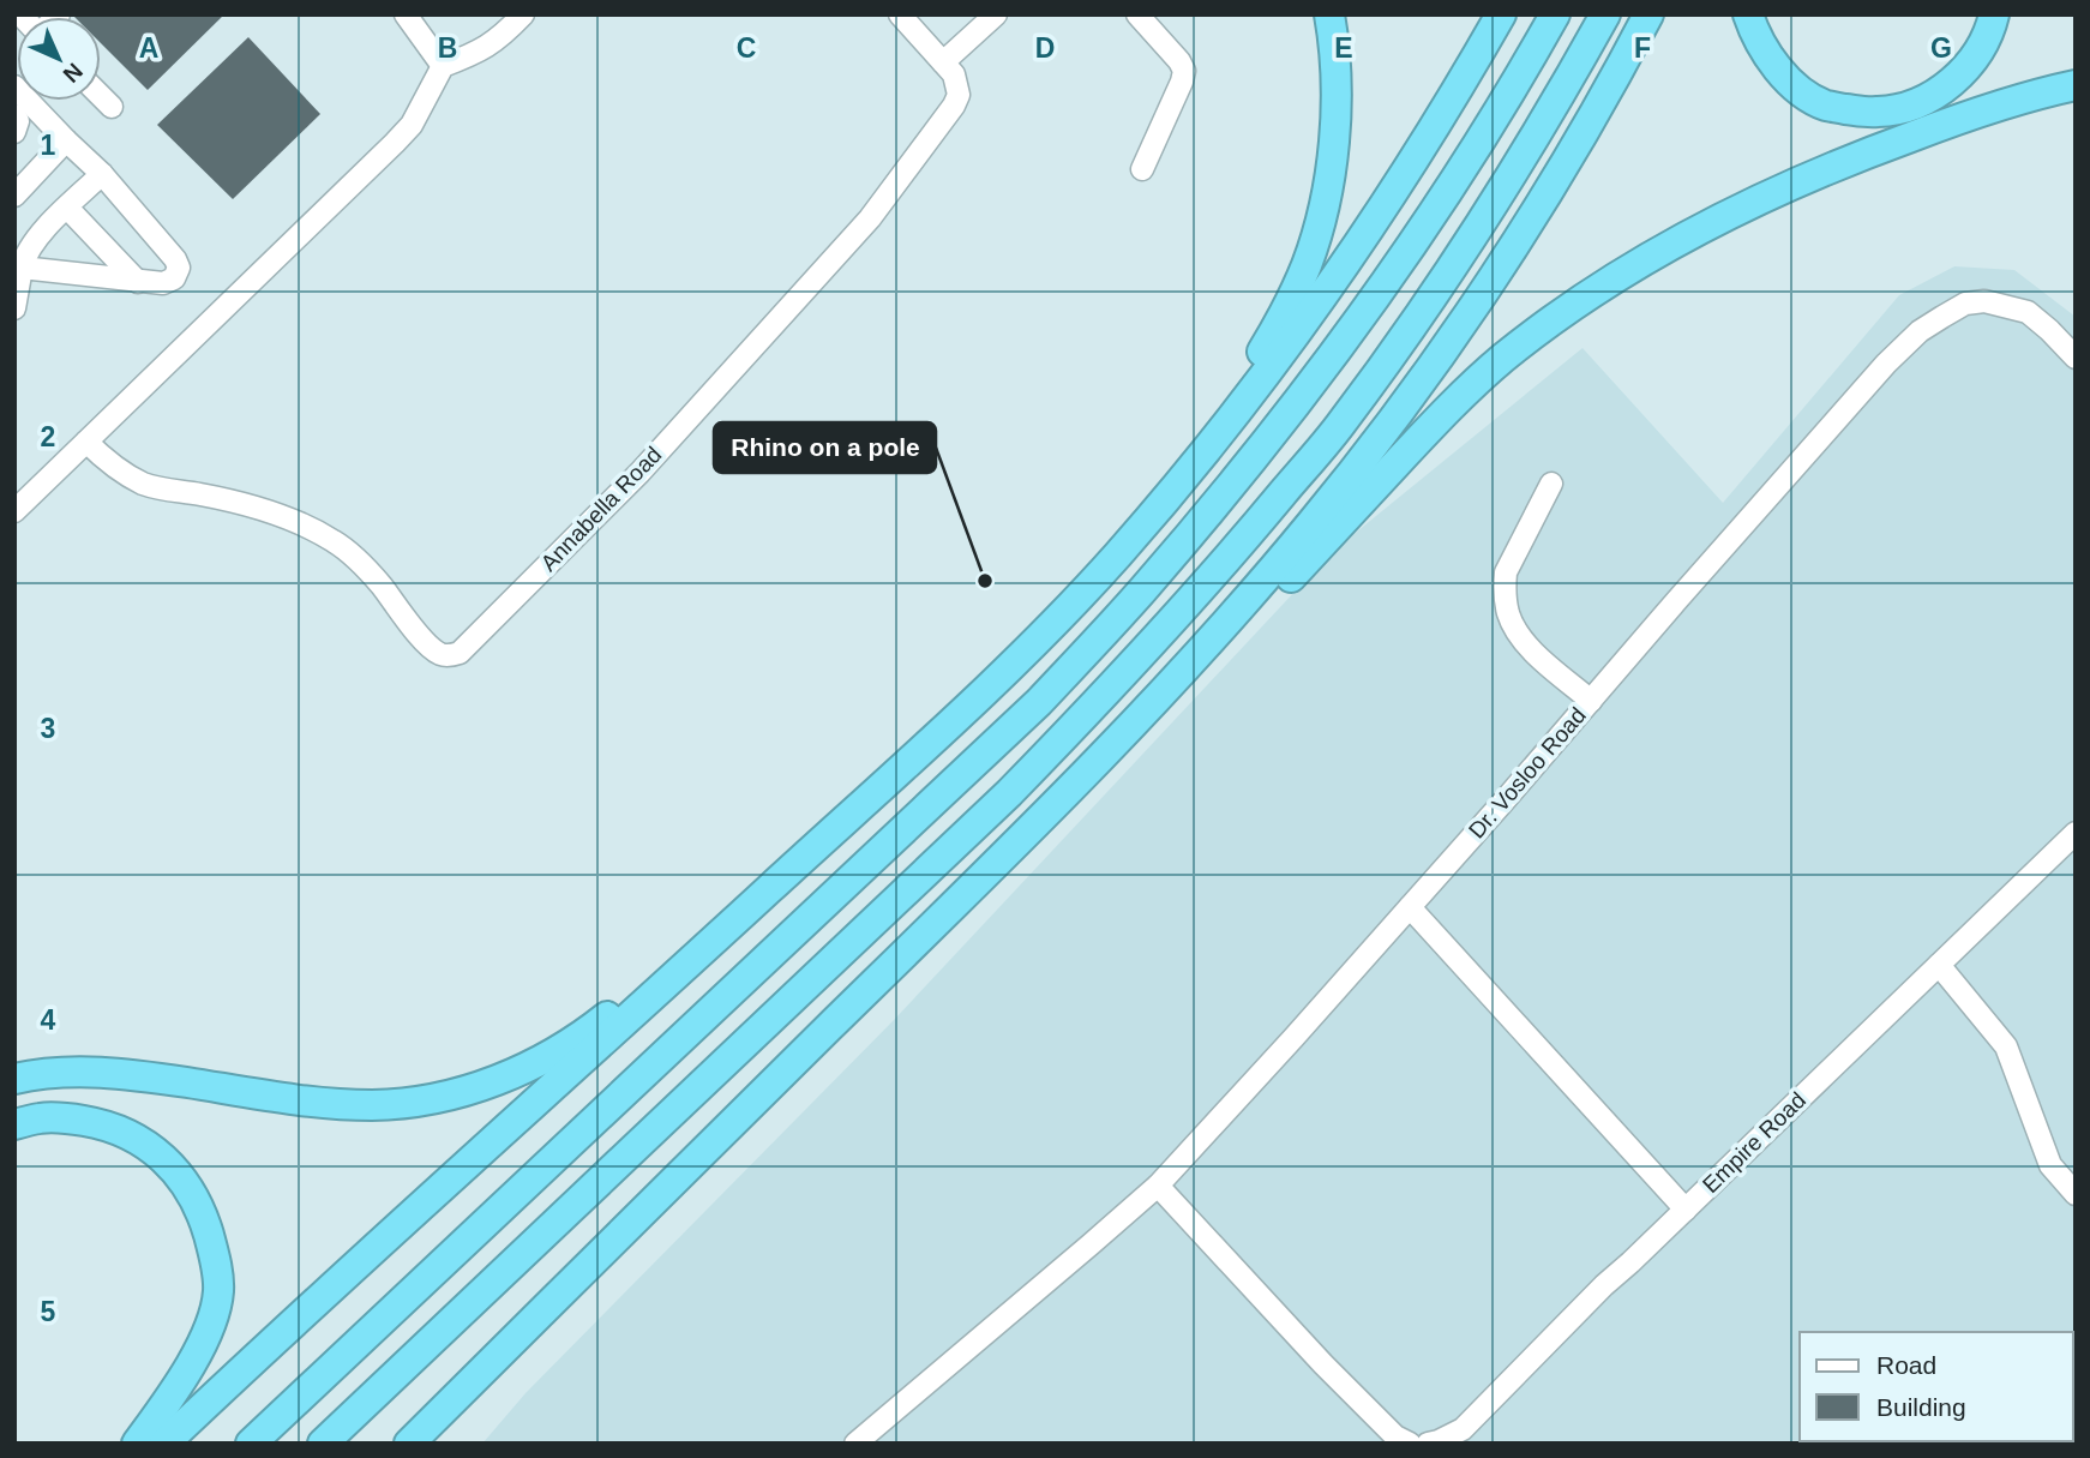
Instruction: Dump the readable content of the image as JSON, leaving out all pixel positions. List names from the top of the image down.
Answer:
{
  "streets": {
    "street": ["Annabella Road", "Dr. Vosloo Road", "Empire Road"]
  },
  "places": ["Rhino on a pole"],
  "legend": ["Road", "Building"],
  "north": "bottom right",
  "grid": {
    "columns": [
      "A",
      "B",
      "C",
      "D",
      "E",
      "F",
      "G"
    ],
    "rows": [
      "1",
      "2",
      "3",
      "4",
      "5"
    ]
  }
}
